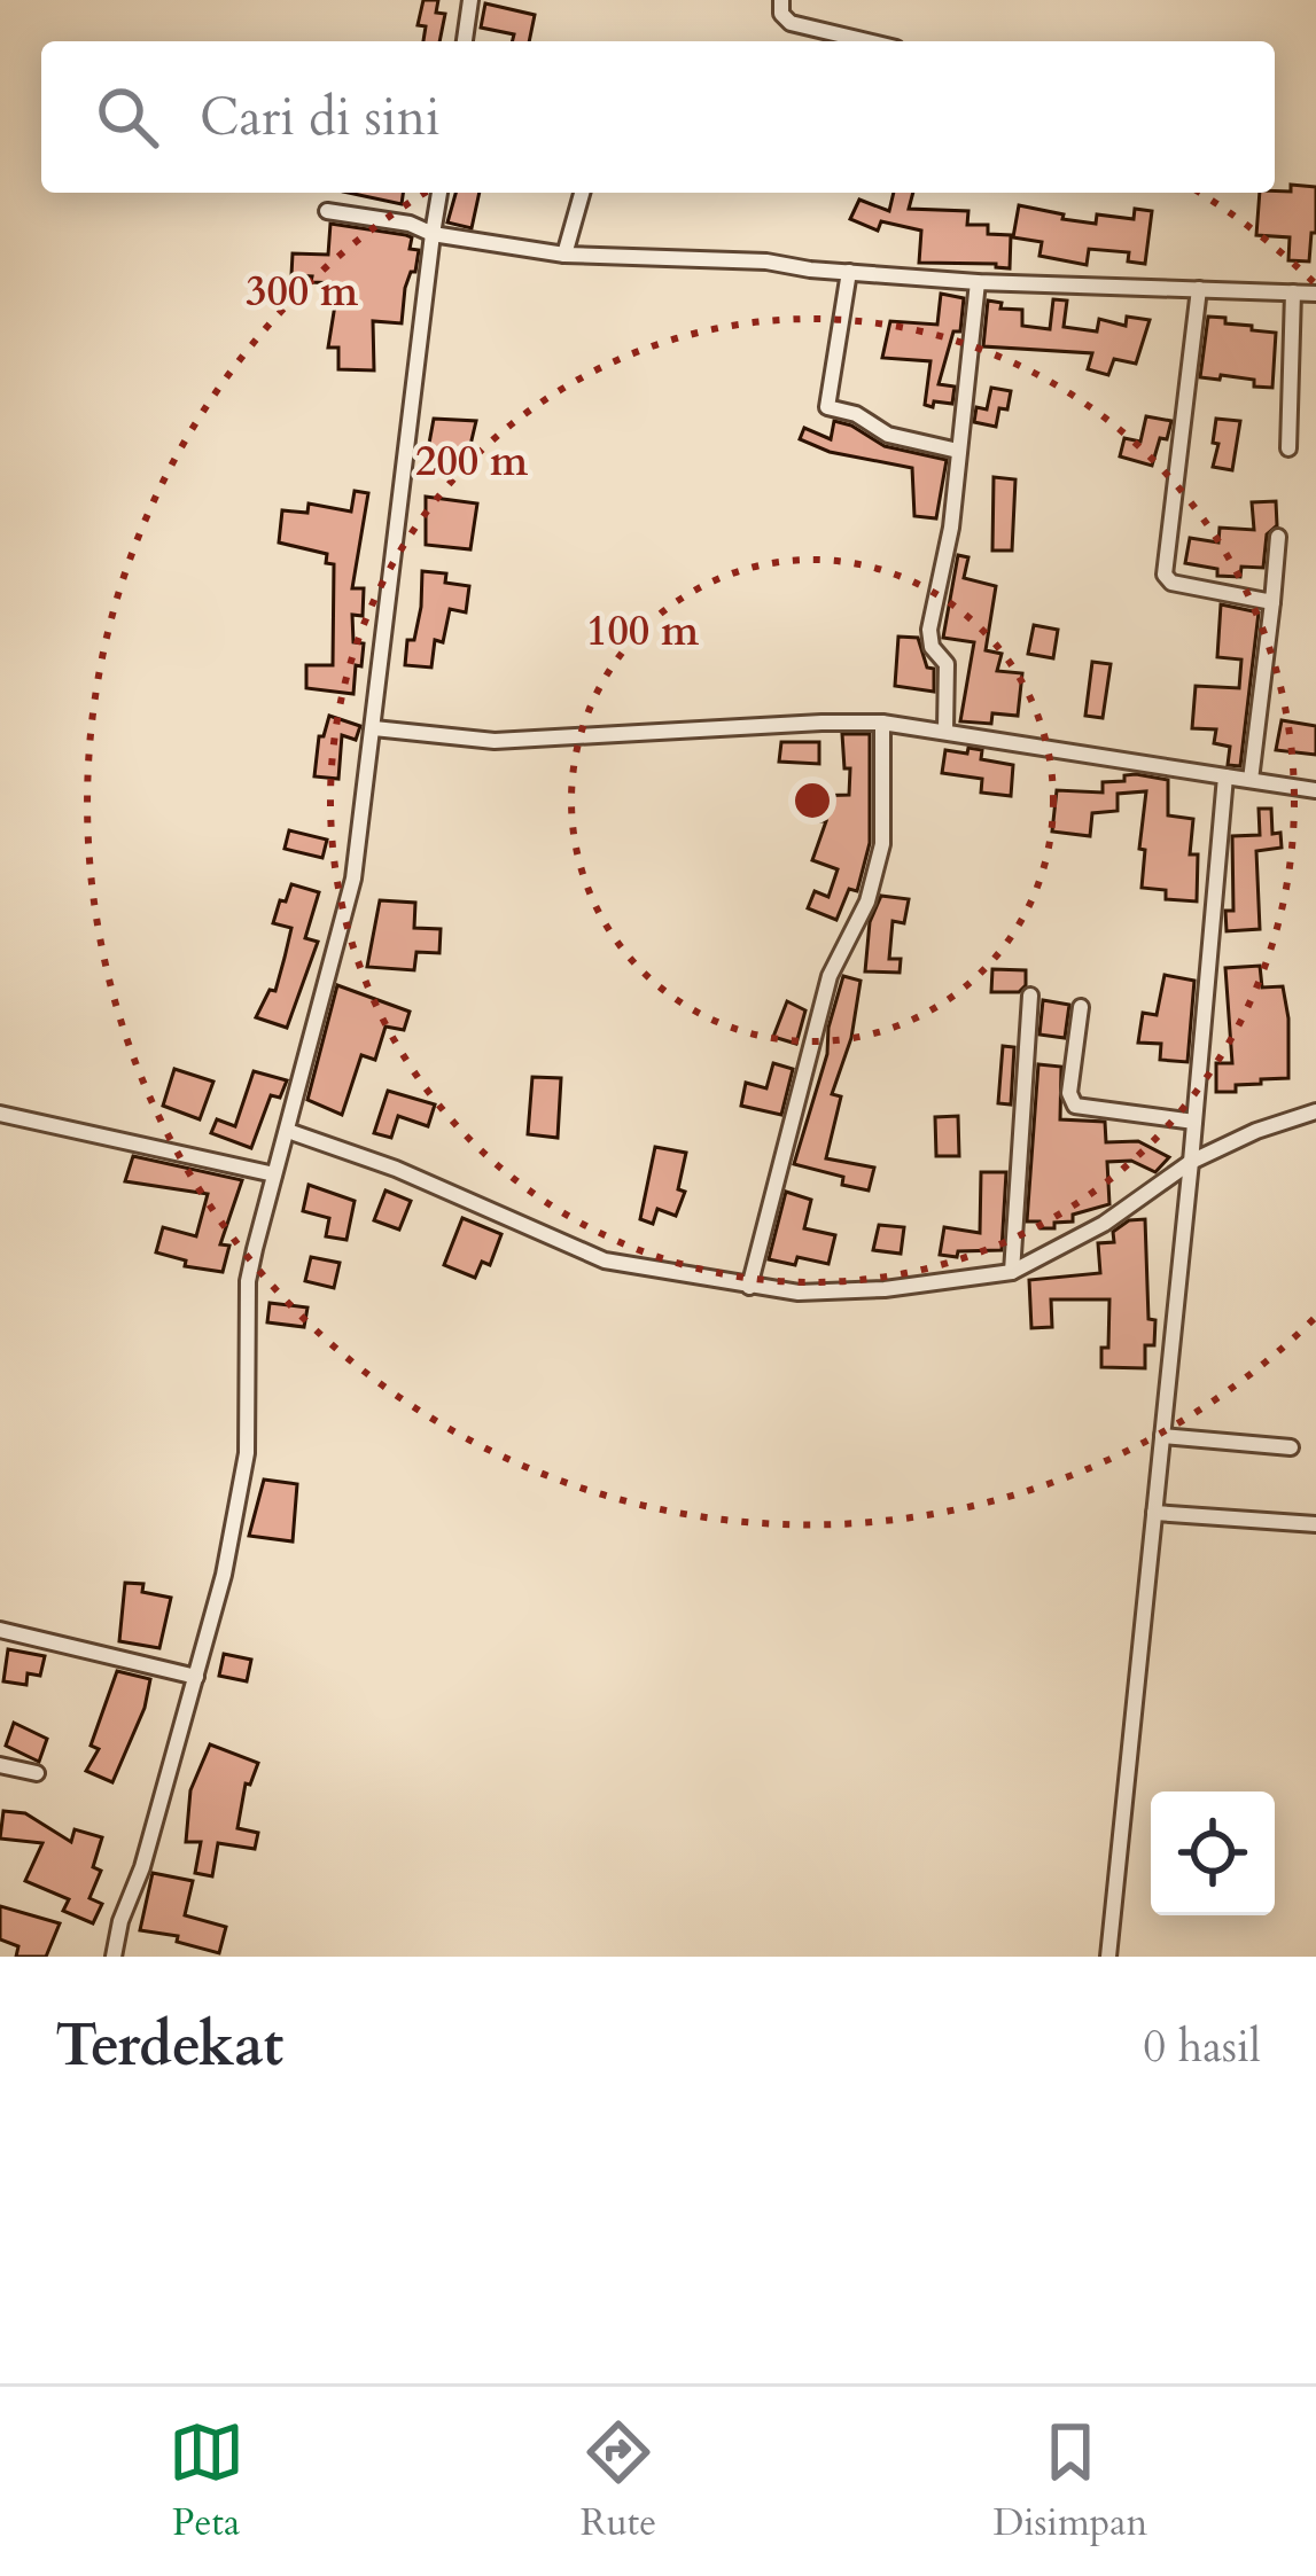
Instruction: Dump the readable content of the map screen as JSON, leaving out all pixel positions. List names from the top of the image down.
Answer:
{
  "page": {
    "search": "Cari di sini",
    "heading": ["Terdekat", "0 hasil"],
    "nav": ["Peta", "Rute", "Disimpan"]
  },
  "rings": ["300 m", "200 m", "100 m"]
}
